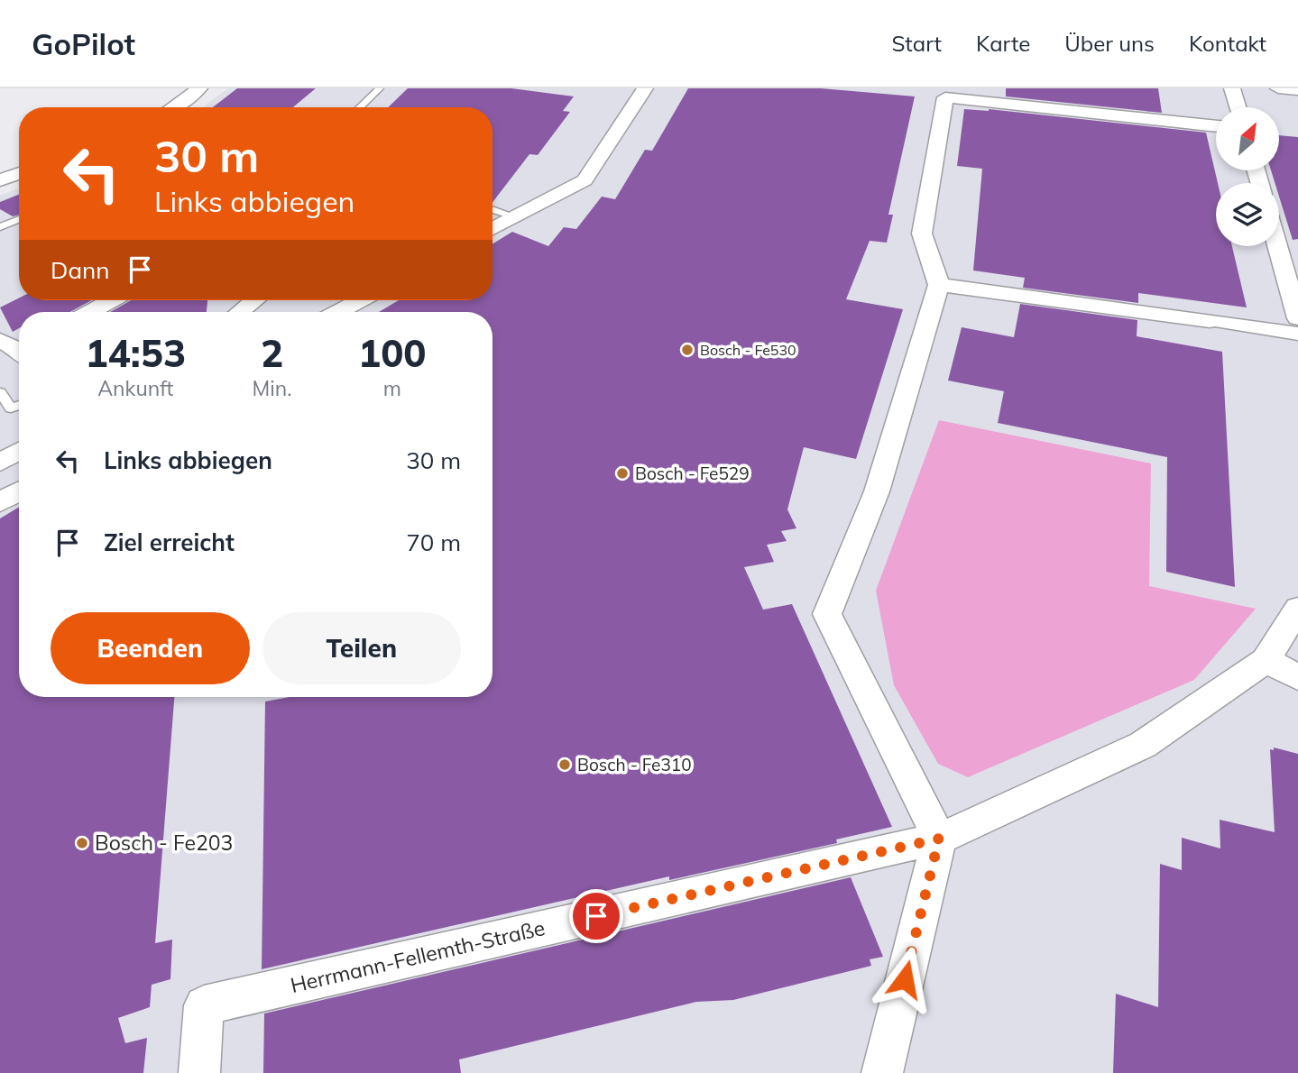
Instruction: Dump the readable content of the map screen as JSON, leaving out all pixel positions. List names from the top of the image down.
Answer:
{
  "streets": {
    "street": ["Herrmann-Fellemth-Straße"]
  },
  "places": [
    "Bosch - Fe530",
    "Bosch - Fe529",
    "Bosch - Fe310",
    "Bosch - Fe203"
  ],
  "north": "top right",
  "page": {
    "header": "GoPilot",
    "nav": [
      "Start",
      "Karte",
      "Über uns",
      "Kontakt"
    ],
    "turn": ["30 m", "Links abbiegen"],
    "then": "Dann",
    "eta": [
      "14:53",
      "Ankunft",
      "2",
      "Min.",
      "100",
      "m"
    ],
    "list": [
      {
        "name": "Links abbiegen",
        "value": "30 m"
      },
      {
        "name": "Ziel erreicht",
        "value": "70 m"
      }
    ],
    "buttons": ["Beenden", "Teilen"]
  }
}
